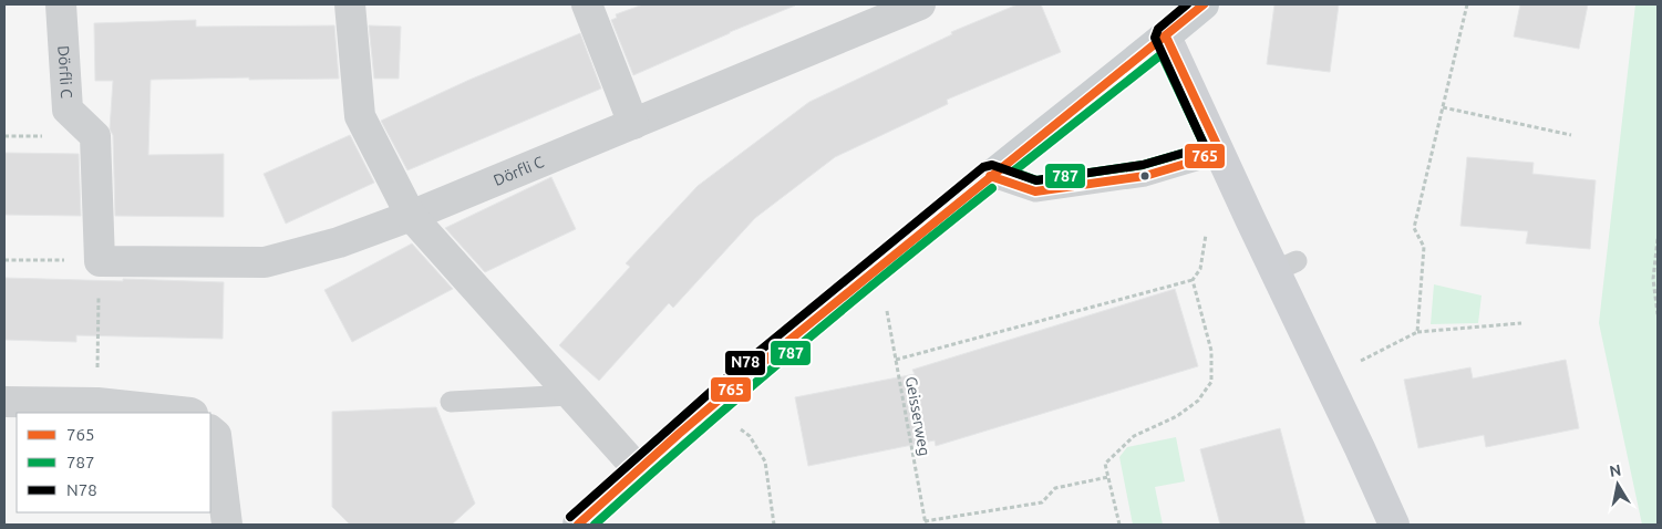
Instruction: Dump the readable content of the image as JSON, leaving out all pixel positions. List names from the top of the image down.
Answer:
{
  "streets": {
    "street": ["Dörfli C"],
    "path": ["Geisserweg"]
  },
  "lines": ["transit line 765", "transit line N78", "transit line 787"],
  "legend": ["765", "787", "N78"],
  "north": "top"
}
